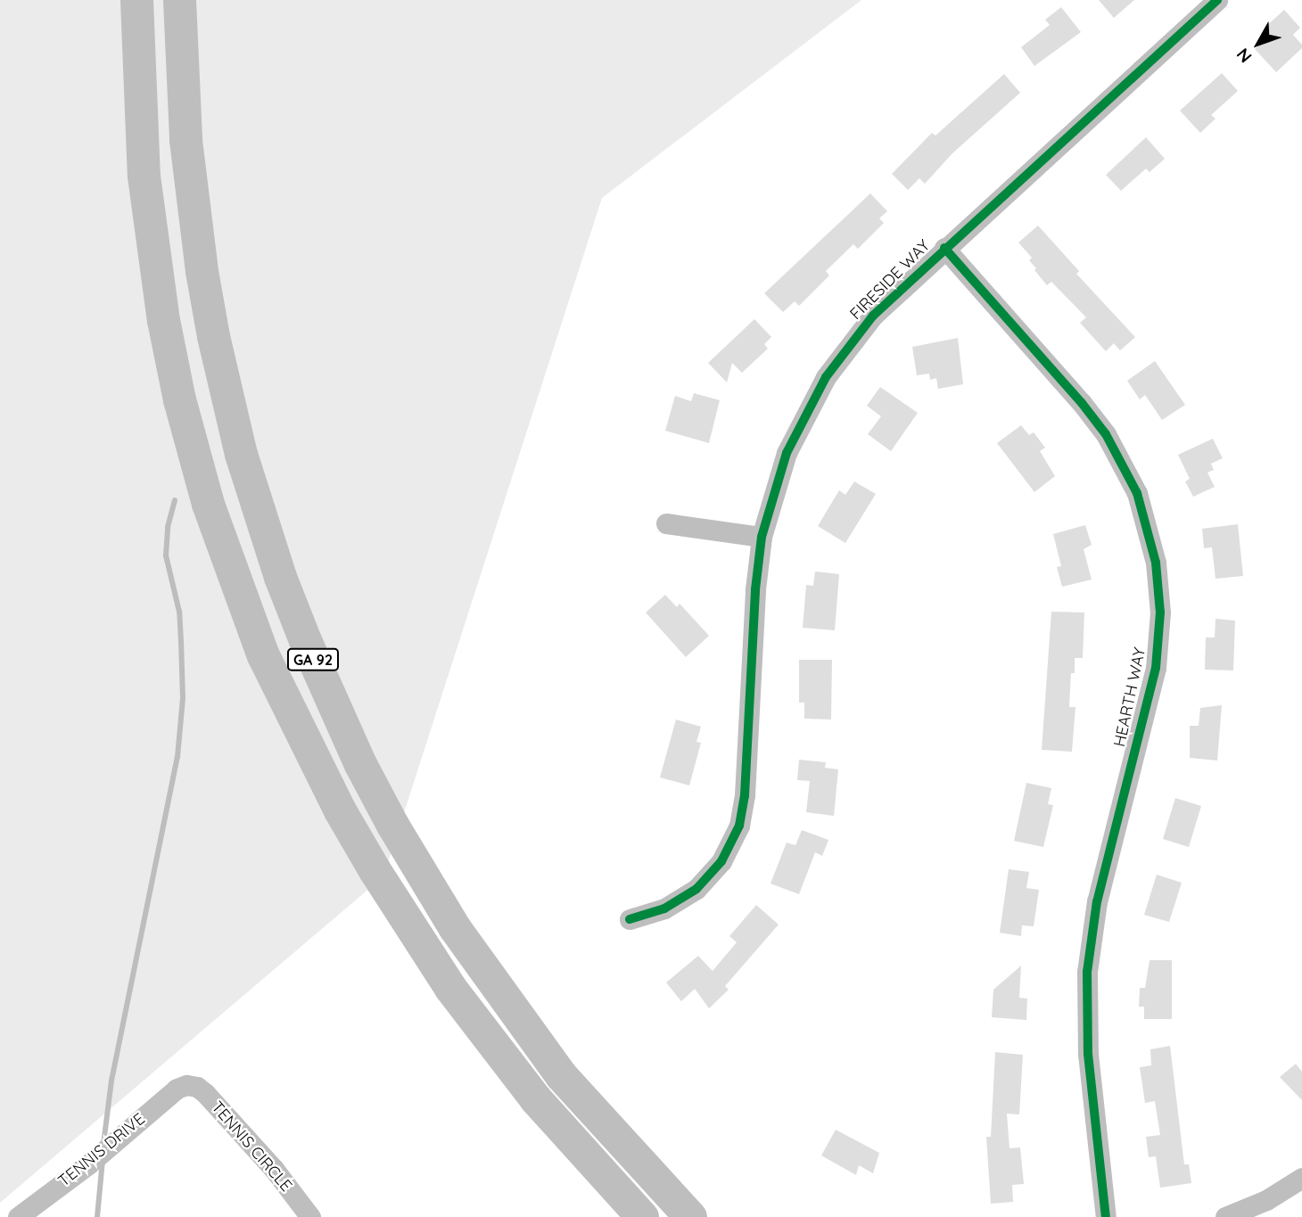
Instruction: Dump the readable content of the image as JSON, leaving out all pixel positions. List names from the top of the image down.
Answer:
{
  "streets": {
    "main road": ["GA 92"],
    "street": [
      "FIRESIDE WAY",
      "HEARTH WAY",
      "TENNIS CIRCLE",
      "TENNIS DRIVE"
    ]
  },
  "crossings": [
    ["FIRESIDE WAY", "HEARTH WAY"],
    ["TENNIS CIRCLE", "TENNIS DRIVE"]
  ],
  "north": "bottom left"
}
